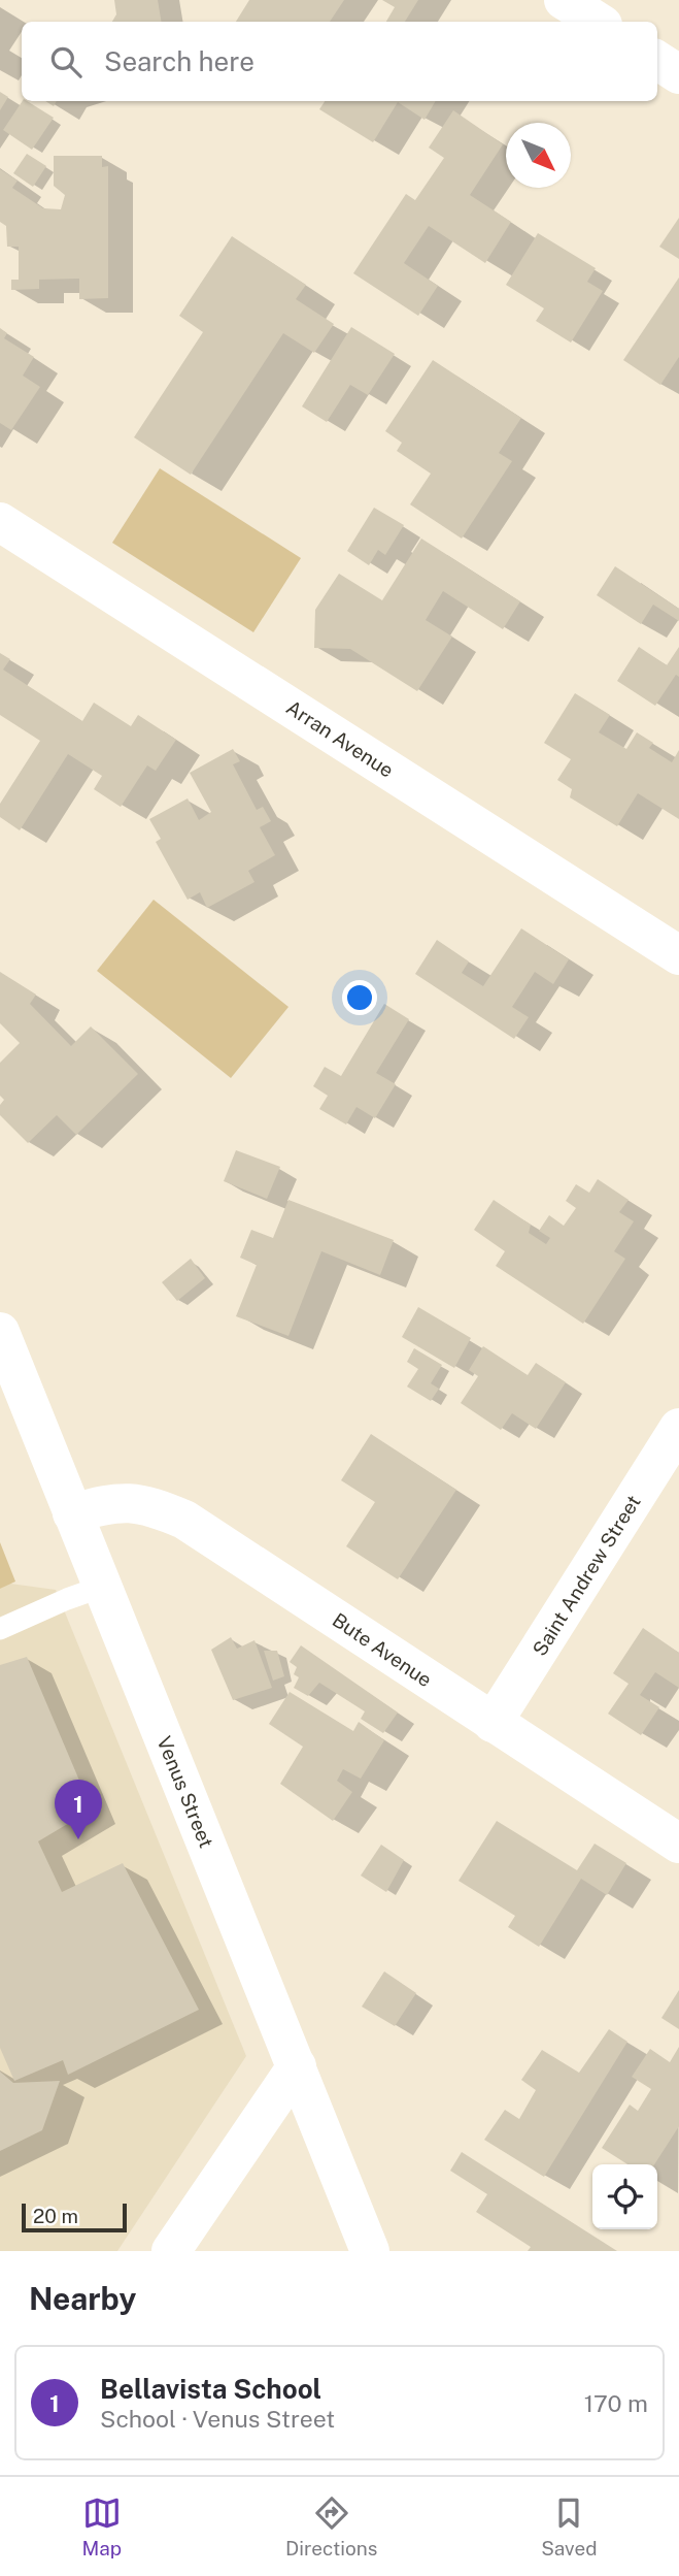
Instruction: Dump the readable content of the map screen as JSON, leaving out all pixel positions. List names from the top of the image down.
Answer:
{
  "streets": {
    "street": [
      "Arran Avenue",
      "Saint Andrew Street",
      "Bute Avenue",
      "Venus Street"
    ]
  },
  "crossings": [
    ["Saint Andrew Street", "Bute Avenue"],
    ["Bute Avenue", "Venus Street"]
  ],
  "scale_bar": "20 m",
  "north": "bottom right",
  "page": {
    "search": "Search here",
    "pins": "1",
    "scale": "20 m",
    "heading": "Nearby",
    "list": [
      {
        "mark": "1",
        "name": "Bellavista School",
        "note": "School · Venus Street",
        "value": "170 m"
      }
    ],
    "nav": ["Map", "Directions", "Saved"]
  }
}
